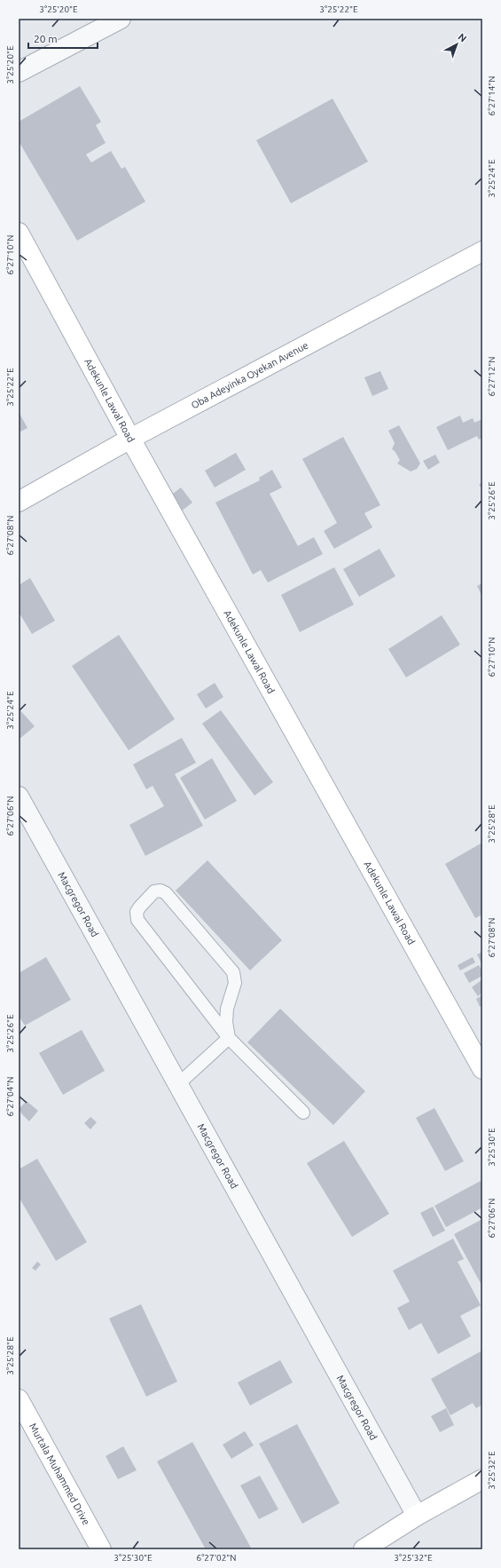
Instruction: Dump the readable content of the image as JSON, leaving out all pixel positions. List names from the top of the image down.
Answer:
{
  "streets": {
    "main road": ["Oba Adeyinka Oyekan Avenue", "Adekunle Lawal Road", "Murtala Muhammed Drive"],
    "street": ["Macgregor Road"]
  },
  "crossings": [
    ["Oba Adeyinka Oyekan Avenue", "Adekunle Lawal Road"]
  ],
  "scale_bar": "20 m",
  "north": "top right",
  "coordinates": [
    "3°25'20\"E",
    "3°25'22\"E",
    "6°27'14\"N",
    "3°25'24\"E",
    "6°27'10\"N",
    "6°27'12\"N",
    "3°25'26\"E",
    "6°27'08\"N",
    "6°27'06\"N",
    "3°25'28\"E",
    "6°27'04\"N",
    "3°25'30\"E",
    "3°25'32\"E",
    "6°27'02\"N"
  ]
}
